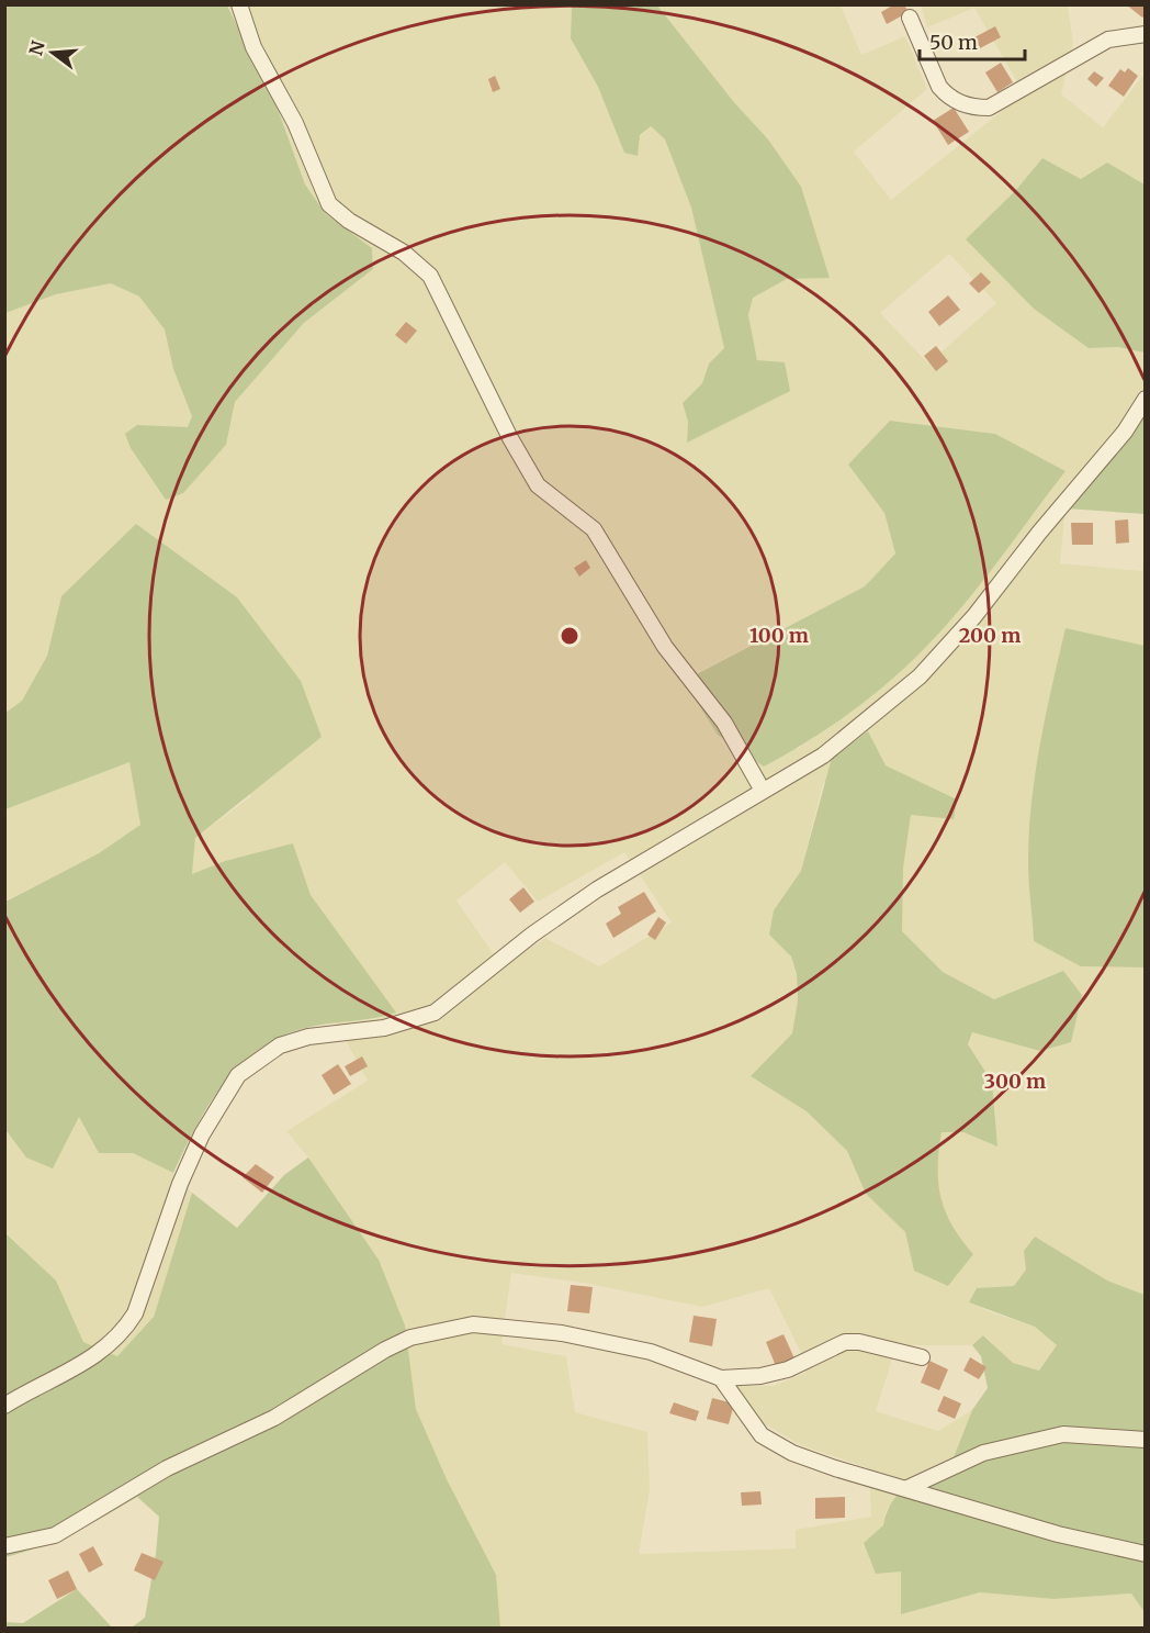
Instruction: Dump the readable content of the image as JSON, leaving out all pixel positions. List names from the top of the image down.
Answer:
{
  "scale_bar": "50 m",
  "north": "left",
  "rings": ["100 m", "200 m", "300 m"]
}
